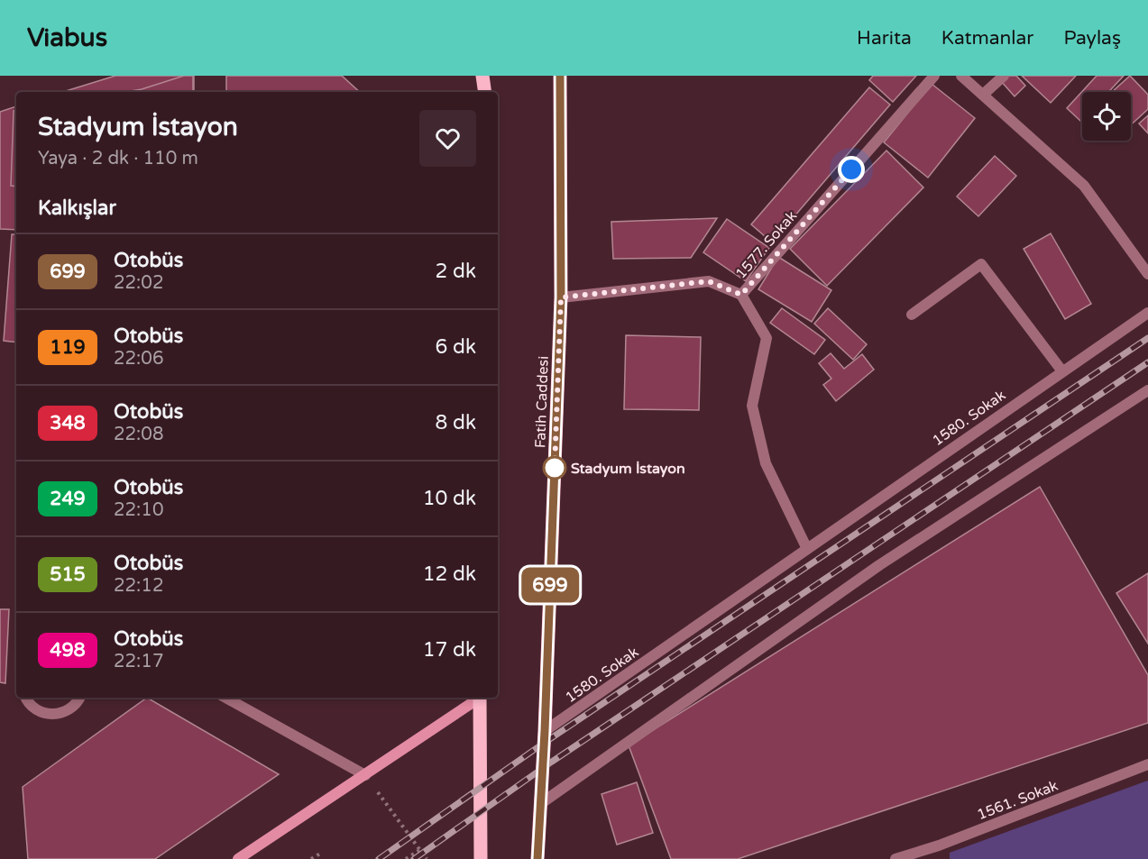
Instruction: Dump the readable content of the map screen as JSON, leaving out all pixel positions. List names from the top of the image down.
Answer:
{
  "streets": {
    "main road": ["Fatih Caddesi"],
    "street": ["1577. Sokak", "1580. Sokak", "1561. Sokak"]
  },
  "crossings": [
    ["1577. Sokak", "Fatih Caddesi"],
    ["Fatih Caddesi", "1580. Sokak"]
  ],
  "places": ["Stadyum İstayon"],
  "lines": ["bus line 699"],
  "page": {
    "header": "Viabus",
    "nav": ["Harita", "Katmanlar", "Paylaş"],
    "on_map": "699",
    "heading": [
      ["Stadyum İstayon", "Yaya · 2 dk · 110 m"],
      "Kalkışlar"
    ],
    "list": [
      {
        "mark": "699",
        "name": "Otobüs",
        "note": "22:02",
        "value": "2 dk"
      },
      {
        "mark": "119",
        "name": "Otobüs",
        "note": "22:06",
        "value": "6 dk"
      },
      {
        "mark": "348",
        "name": "Otobüs",
        "note": "22:08",
        "value": "8 dk"
      },
      {
        "mark": "249",
        "name": "Otobüs",
        "note": "22:10",
        "value": "10 dk"
      },
      {
        "mark": "515",
        "name": "Otobüs",
        "note": "22:12",
        "value": "12 dk"
      },
      {
        "mark": "498",
        "name": "Otobüs",
        "note": "22:17",
        "value": "17 dk"
      }
    ]
  }
}
